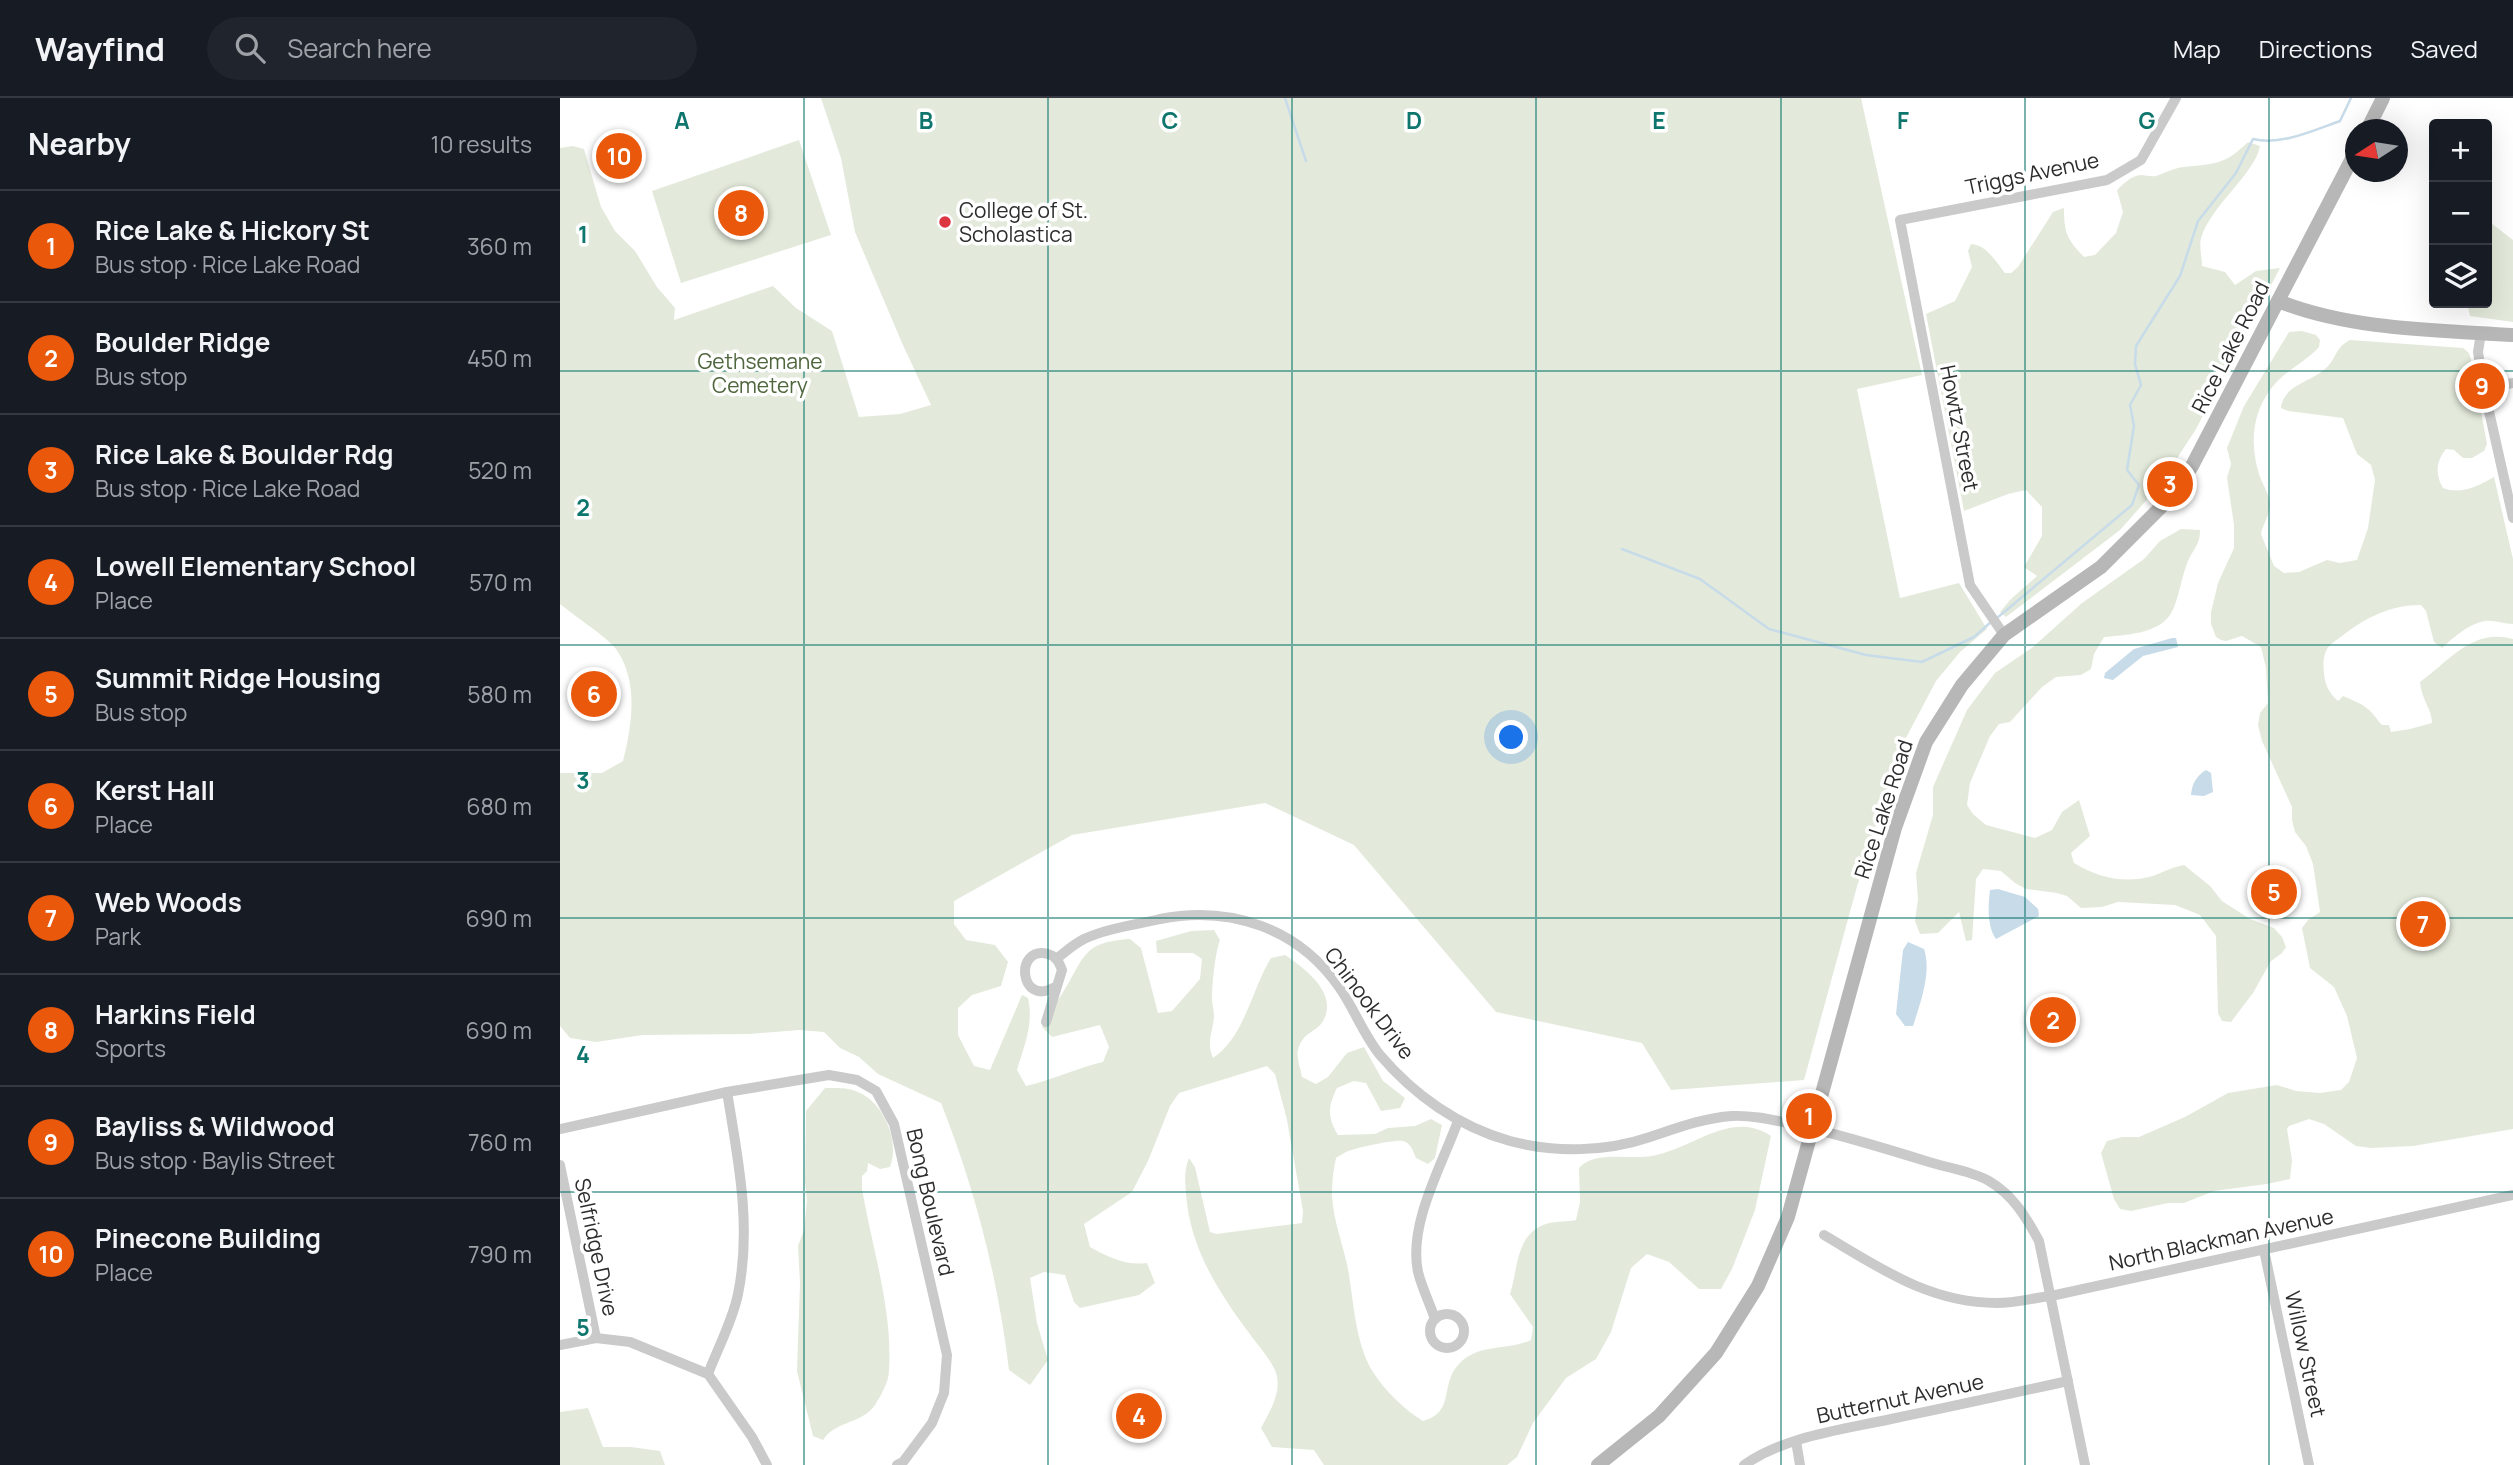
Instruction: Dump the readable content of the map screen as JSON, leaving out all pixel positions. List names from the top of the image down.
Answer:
{
  "streets": {
    "main road": ["Rice Lake Road"],
    "street": [
      "Triggs Avenue",
      "Howtz Street",
      "Chinook Drive",
      "Bong Boulevard",
      "North Blackman Avenue",
      "Selfridge Drive",
      "Willow Street",
      "Butternut Avenue"
    ]
  },
  "crossings": [
    ["Triggs Avenue", "Howtz Street"],
    ["Rice Lake Road", "Howtz Street"],
    ["Rice Lake Road", "Chinook Drive"],
    ["Chinook Drive", "North Blackman Avenue"],
    ["Chinook Drive", "Butternut Avenue"],
    ["North Blackman Avenue", "Willow Street"]
  ],
  "parks": ["Gethsemane Cemetery"],
  "places": ["College of St. Scholastica"],
  "north": "left",
  "page": {
    "header": "Wayfind",
    "search": "Search here",
    "nav": ["Map", "Directions", "Saved"],
    "heading": ["Nearby", "10 results"],
    "map_buttons": ["+", "−"],
    "pins": [
      "10",
      "8",
      "9",
      "3",
      "6",
      "5",
      "7",
      "2",
      "1",
      "4"
    ],
    "list": [
      {
        "mark": "1",
        "name": "Rice Lake & Hickory St",
        "note": "Bus stop · Rice Lake Road",
        "value": "360 m"
      },
      {
        "mark": "2",
        "name": "Boulder Ridge",
        "note": "Bus stop",
        "value": "450 m"
      },
      {
        "mark": "3",
        "name": "Rice Lake & Boulder Rdg",
        "note": "Bus stop · Rice Lake Road",
        "value": "520 m"
      },
      {
        "mark": "4",
        "name": "Lowell Elementary School",
        "note": "Place",
        "value": "570 m"
      },
      {
        "mark": "5",
        "name": "Summit Ridge Housing",
        "note": "Bus stop",
        "value": "580 m"
      },
      {
        "mark": "6",
        "name": "Kerst Hall",
        "note": "Place",
        "value": "680 m"
      },
      {
        "mark": "7",
        "name": "Web Woods",
        "note": "Park",
        "value": "690 m"
      },
      {
        "mark": "8",
        "name": "Harkins Field",
        "note": "Sports",
        "value": "690 m"
      },
      {
        "mark": "9",
        "name": "Bayliss & Wildwood",
        "note": "Bus stop · Baylis Street",
        "value": "760 m"
      },
      {
        "mark": "10",
        "name": "Pinecone Building",
        "note": "Place",
        "value": "790 m"
      }
    ]
  },
  "grid": {
    "columns": [
      "A",
      "B",
      "C",
      "D",
      "E",
      "F",
      "G"
    ],
    "rows": [
      "1",
      "2",
      "3",
      "4",
      "5"
    ]
  }
}
